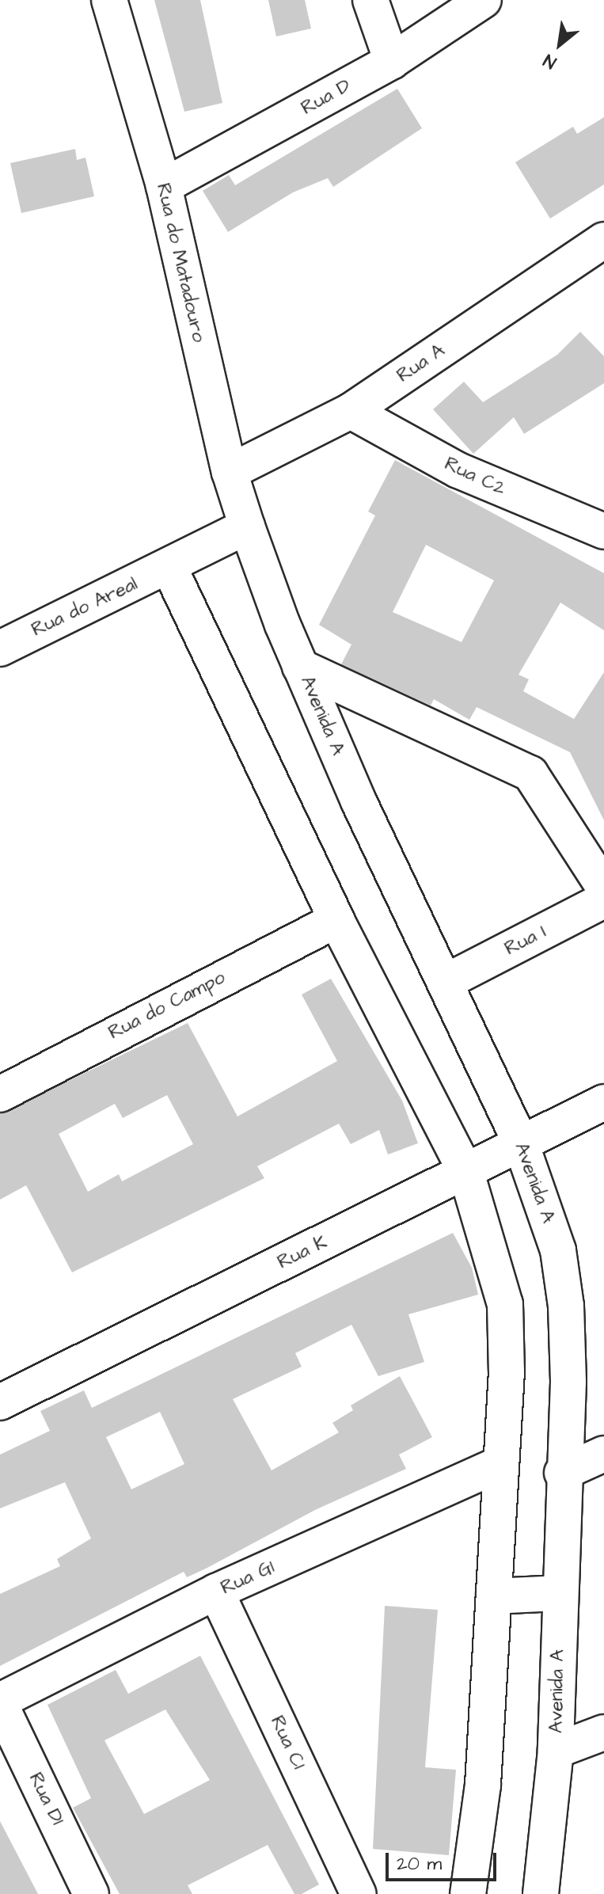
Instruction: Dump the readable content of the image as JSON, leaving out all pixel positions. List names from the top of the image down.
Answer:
{
  "streets": {
    "street": [
      "Rua D",
      "Rua do Matadouro",
      "Rua A",
      "Rua C2",
      "Rua do Areal",
      "Avenida A",
      "Rua I",
      "Rua do Campo",
      "Rua K",
      "Rua G1",
      "Rua C1",
      "Rua D1"
    ]
  },
  "crossings": [
    ["Rua D", "Rua do Matadouro"],
    ["Rua do Matadouro", "Rua A"],
    ["Rua do Matadouro", "Rua do Areal"],
    ["Rua do Matadouro", "Avenida A"],
    ["Rua A", "Rua C2"],
    ["Rua do Areal", "Avenida A"],
    ["Avenida A", "Rua I"],
    ["Avenida A", "Rua K"],
    ["Rua G1", "Rua C1"],
    ["Rua G1", "Rua D1"]
  ],
  "scale_bar": "20 m",
  "north": "bottom left"
}
